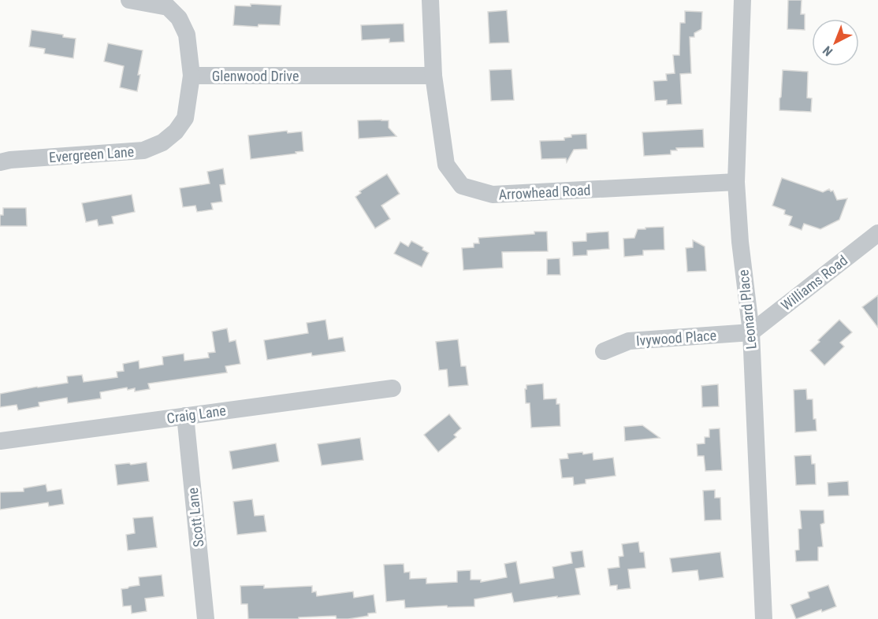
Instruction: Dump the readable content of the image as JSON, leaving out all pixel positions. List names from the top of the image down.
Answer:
{
  "streets": {
    "street": [
      "Glenwood Drive",
      "Evergreen Lane",
      "Arrowhead Road",
      "Williams Road",
      "Leonard Place",
      "Ivywood Place",
      "Craig Lane",
      "Scott Lane"
    ]
  },
  "crossings": [
    ["Glenwood Drive", "Evergreen Lane"],
    ["Glenwood Drive", "Arrowhead Road"],
    ["Arrowhead Road", "Leonard Place"],
    ["Williams Road", "Leonard Place"],
    ["Williams Road", "Ivywood Place"],
    ["Leonard Place", "Ivywood Place"],
    ["Craig Lane", "Scott Lane"]
  ],
  "north": "bottom left"
}
